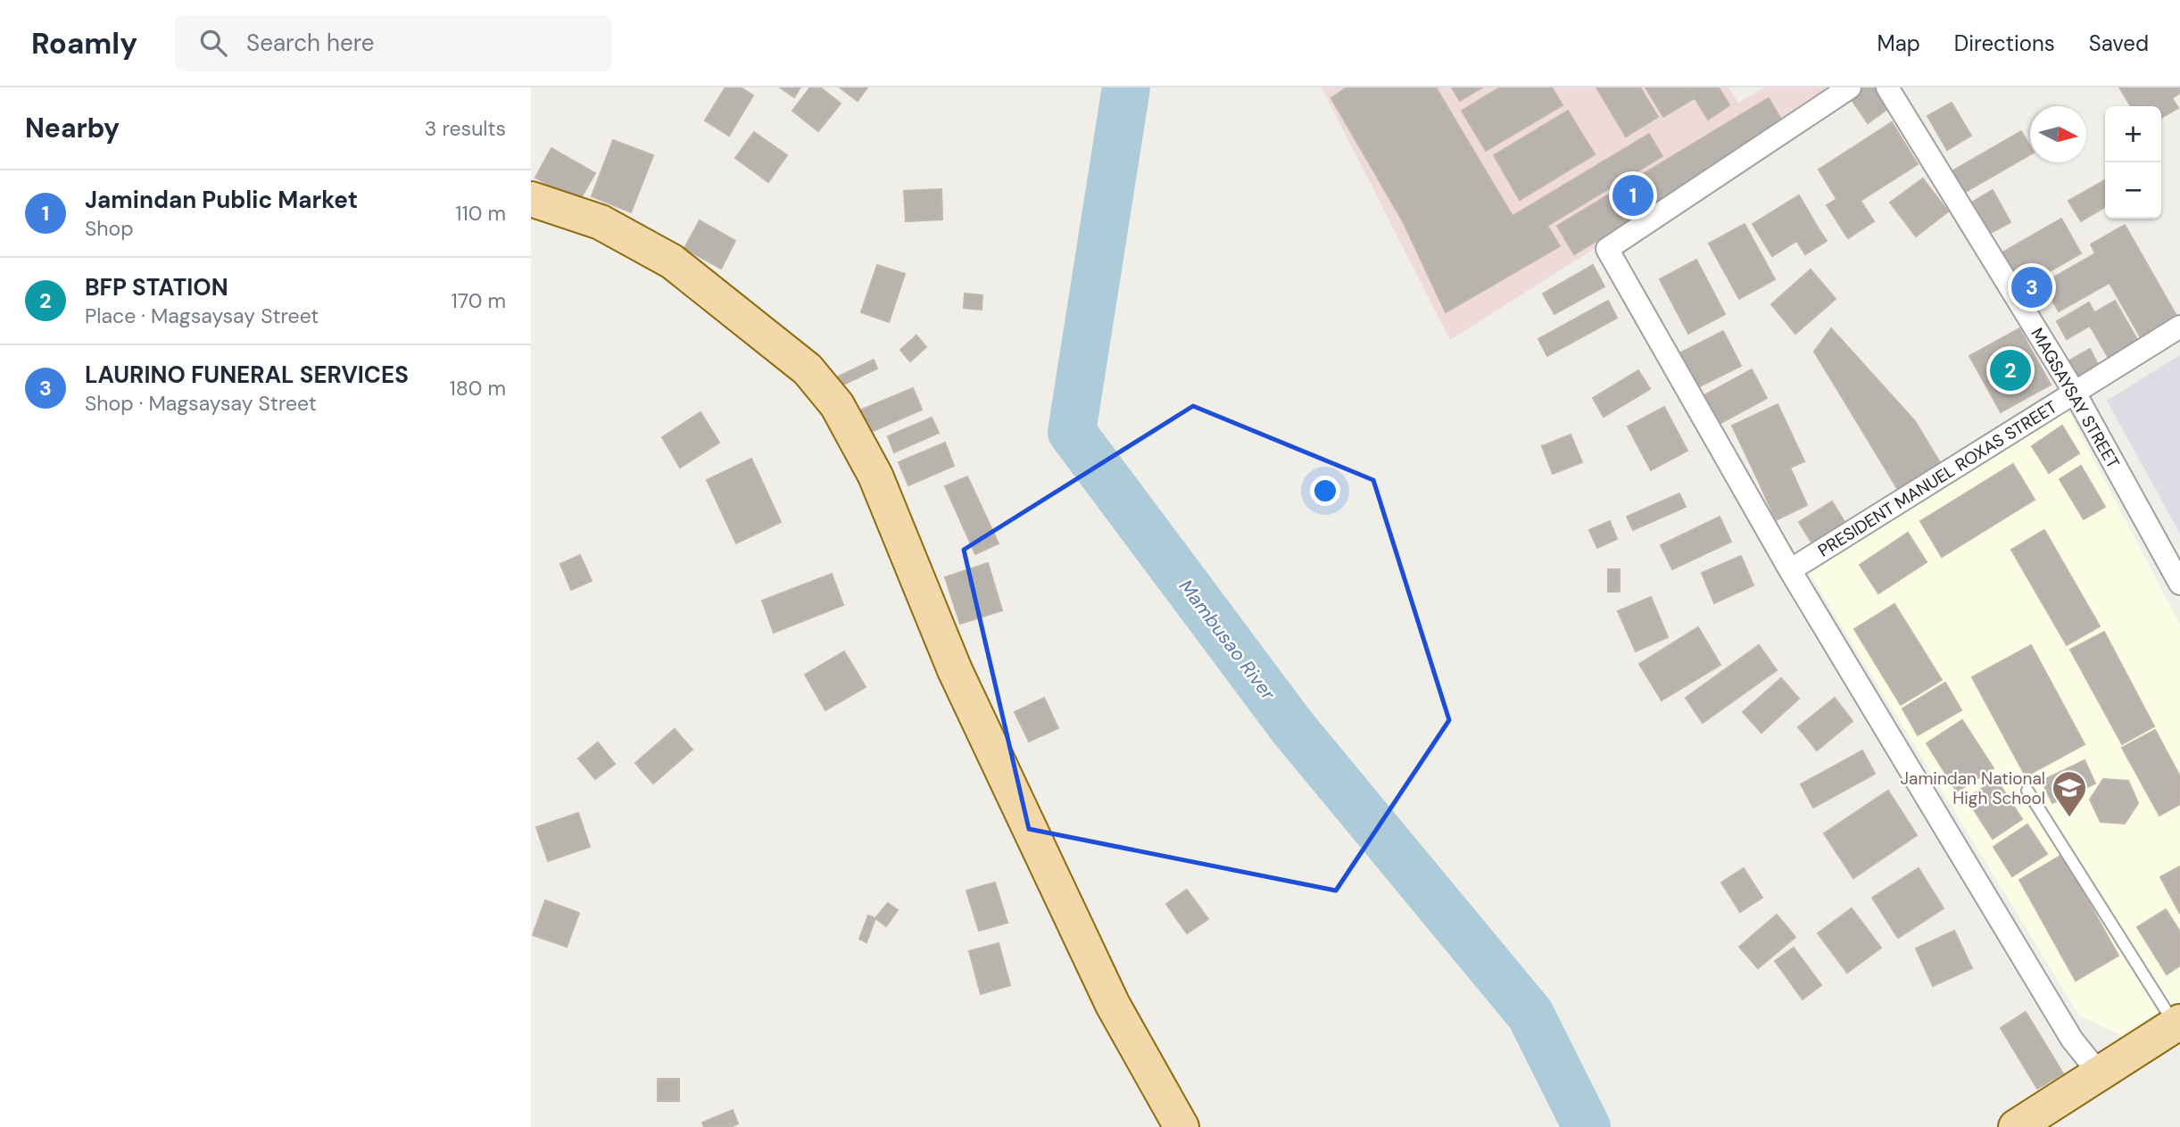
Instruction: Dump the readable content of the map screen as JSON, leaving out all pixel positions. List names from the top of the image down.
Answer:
{
  "streets": {
    "street": ["MAGSAYSAY STREET", "PRESIDENT MANUEL ROXAS STREET"]
  },
  "crossings": [
    ["MAGSAYSAY STREET", "PRESIDENT MANUEL ROXAS STREET"]
  ],
  "water": ["Mambusao River"],
  "places": {
    "school or university": ["Jamindan National High School"]
  },
  "north": "right",
  "page": {
    "header": "Roamly",
    "search": "Search here",
    "nav": ["Map", "Directions", "Saved"],
    "heading": ["Nearby", "3 results"],
    "map_buttons": ["+", "−"],
    "list": [
      {
        "mark": "1",
        "name": "Jamindan Public Market",
        "note": "Shop",
        "value": "110 m"
      },
      {
        "mark": "2",
        "name": "BFP STATION",
        "note": "Place · Magsaysay Street",
        "value": "170 m"
      },
      {
        "mark": "3",
        "name": "LAURINO FUNERAL SERVICES",
        "note": "Shop · Magsaysay Street",
        "value": "180 m"
      }
    ],
    "pins": ["1", "3", "2"]
  }
}
